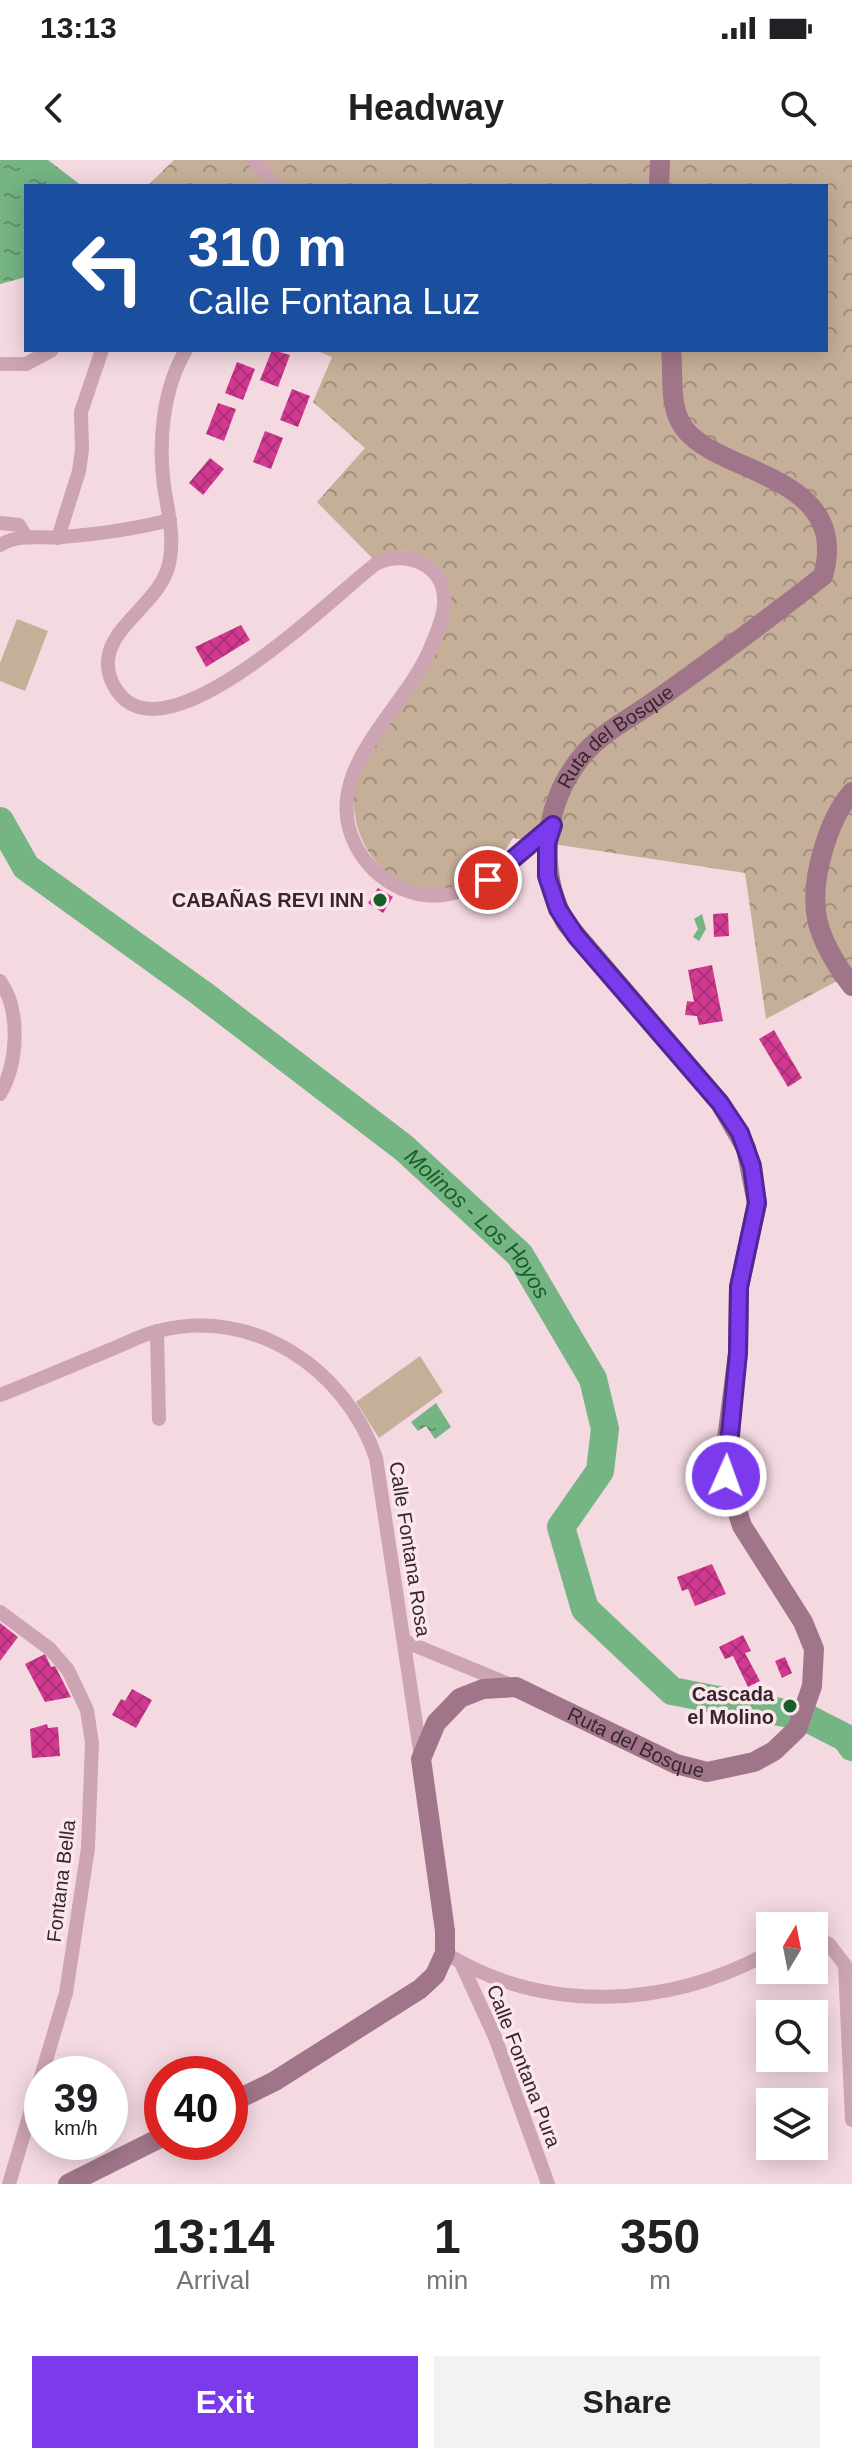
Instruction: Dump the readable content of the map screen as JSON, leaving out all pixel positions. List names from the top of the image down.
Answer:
{
  "streets": {
    "street": [
      "Ruta del Bosque",
      "Calle Fontana Rosa",
      "Fontana Bella",
      "Calle Fontana Pura"
    ]
  },
  "water": ["Molinos - Los Hoyos"],
  "places": ["CABAÑAS REVI INN", "Cascada el Molino"],
  "north": "top",
  "page": {
    "status": "13:13",
    "header": "Headway",
    "turn": ["310 m", "Calle Fontana Luz"],
    "speed": "39 km/h",
    "limit": "40",
    "eta": [
      "13:14",
      "Arrival",
      "1",
      "min",
      "350",
      "m"
    ],
    "buttons": ["Exit", "Share"]
  }
}
